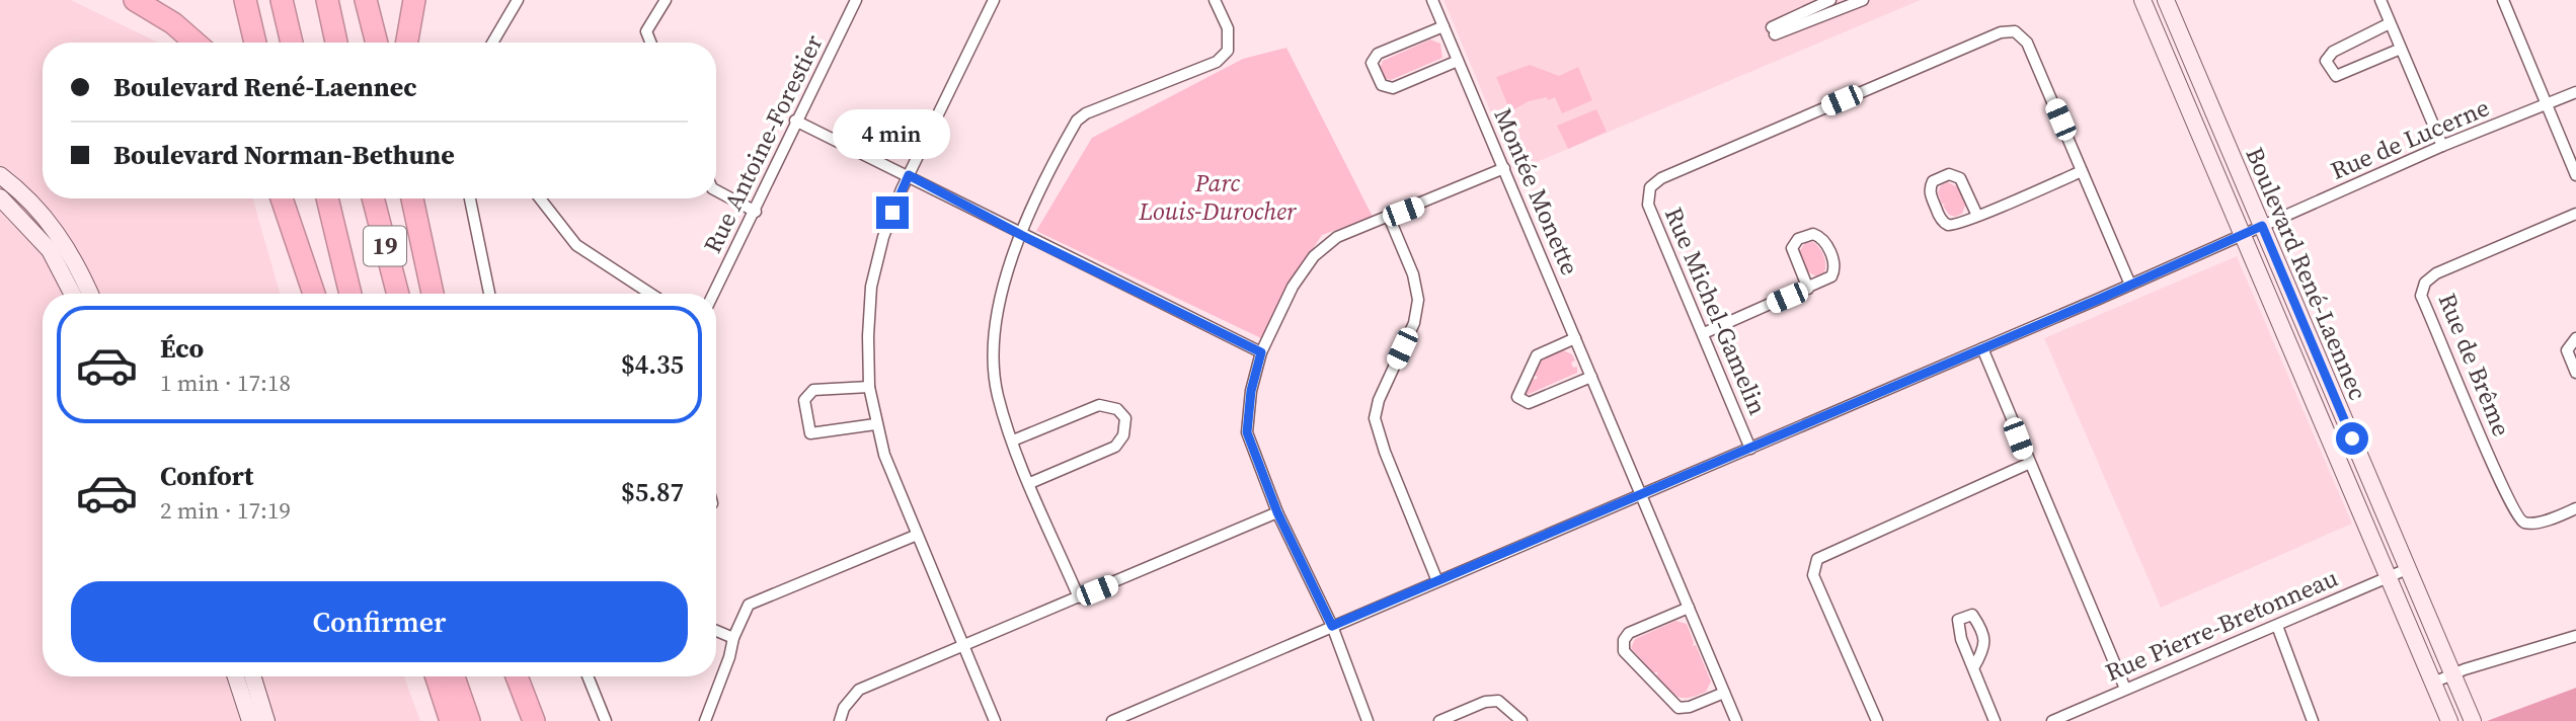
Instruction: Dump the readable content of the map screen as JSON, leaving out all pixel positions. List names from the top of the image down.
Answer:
{
  "streets": {
    "highway": ["19"],
    "street": [
      "Rue de Lucerne",
      "Rue Antoine-Forestier",
      "Montée Monette",
      "Boulevard René-Laennec",
      "Rue Michel-Gamelin",
      "Rue de Brême",
      "Rue Pierre-Bretonneau"
    ]
  },
  "crossings": [
    ["Rue de Lucerne", "Montée Monette"],
    ["Rue de Lucerne", "Boulevard René-Laennec"],
    ["Rue de Lucerne", "Rue Michel-Gamelin"],
    ["Boulevard René-Laennec", "Rue Pierre-Bretonneau"]
  ],
  "parks": ["Parc Louis-Durocher"],
  "page": {
    "banner": ["Boulevard René-Laennec", "Boulevard Norman-Bethune"],
    "bubble": "4 min",
    "list": [
      {
        "name": "Éco",
        "note": "1 min · 17:18",
        "value": "$4.35"
      },
      {
        "name": "Confort",
        "note": "2 min · 17:19",
        "value": "$5.87"
      }
    ],
    "buttons": "Confirmer"
  }
}
